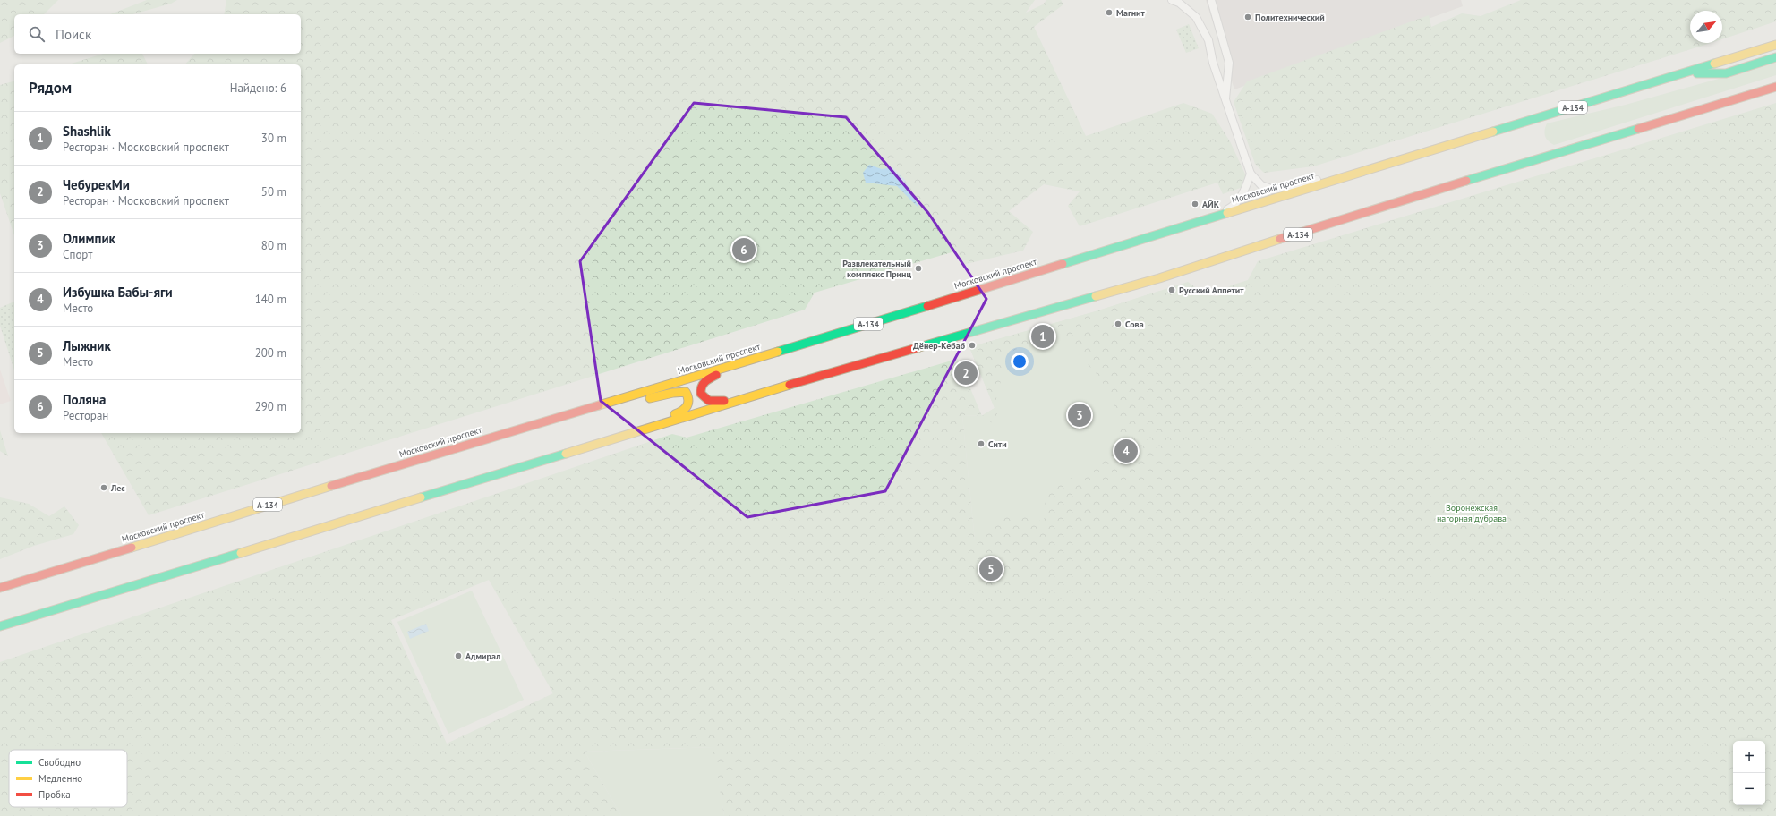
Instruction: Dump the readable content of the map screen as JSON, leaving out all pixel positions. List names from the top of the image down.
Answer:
{
  "streets": {
    "highway": ["А-134", "Московский проспект"]
  },
  "crossings": [
    ["А-134", "Московский проспект"]
  ],
  "parks": ["Воронежская нагорная дубрава"],
  "places": [
    "Магнит",
    "Политехнический",
    "АЙК",
    "Развлекательный комплекс Принц",
    "Русский Аппетит",
    "Сова",
    "Дёнер-Кебаб",
    "Сити",
    "Лес",
    "Адмирал"
  ],
  "legend": ["Свободно", "Медленно", "Пробка"],
  "north": "top right",
  "page": {
    "search": "Поиск",
    "heading": ["Рядом", "Найдено: 6"],
    "list": [
      {
        "mark": "1",
        "name": "Shashlik",
        "note": "Ресторан · Московский проспект",
        "value": "30 m"
      },
      {
        "mark": "2",
        "name": "ЧебурекМи",
        "note": "Ресторан · Московский проспект",
        "value": "50 m"
      },
      {
        "mark": "3",
        "name": "Олимпик",
        "note": "Спорт",
        "value": "80 m"
      },
      {
        "mark": "4",
        "name": "Избушка Бабы-яги",
        "note": "Место",
        "value": "140 m"
      },
      {
        "mark": "5",
        "name": "Лыжник",
        "note": "Место",
        "value": "200 m"
      },
      {
        "mark": "6",
        "name": "Поляна",
        "note": "Ресторан",
        "value": "290 m"
      }
    ],
    "pins": [
      "6",
      "1",
      "2",
      "3",
      "4",
      "5"
    ],
    "map_buttons": ["+", "−"]
  }
}
